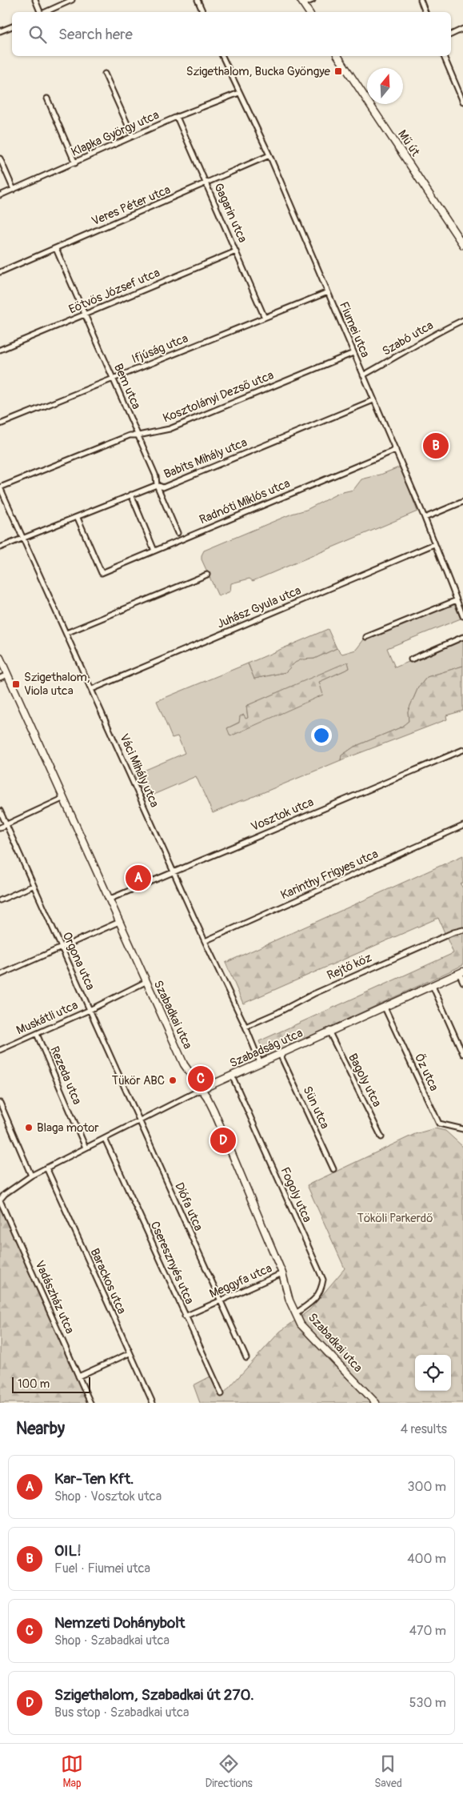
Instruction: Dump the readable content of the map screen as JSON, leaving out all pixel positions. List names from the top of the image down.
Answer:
{
  "streets": {
    "street": [
      "Klapka György utca",
      "Mű út",
      "Veres Péter utca",
      "Gagarin utca",
      "Eötvös József utca",
      "Fiumei utca",
      "Szabó utca",
      "Ifjúság utca",
      "Bem utca",
      "Kosztolányi Dezső utca",
      "Babits Mihály utca",
      "Radnóti Miklós utca",
      "Juhász Gyula utca",
      "Váci Mihály utca",
      "Vosztok utca",
      "Karinthy Frigyes utca",
      "Orgona utca",
      "Rejtő köz",
      "Szabadkai utca",
      "Muskátli utca",
      "Szabadság utca",
      "Őz utca",
      "Rezeda utca",
      "Bagoly utca",
      "Sün utca",
      "Fogoly utca",
      "Diófa utca",
      "Cseresznyés utca",
      "Barackos utca",
      "Meggyfa utca",
      "Vadászház utca"
    ]
  },
  "crossings": [
    ["Klapka György utca", "Gagarin utca"],
    ["Klapka György utca", "Fiumei utca"],
    ["Veres Péter utca", "Gagarin utca"],
    ["Veres Péter utca", "Fiumei utca"],
    ["Veres Péter utca", "Bem utca"],
    ["Gagarin utca", "Eötvös József utca"],
    ["Gagarin utca", "Ifjúság utca"],
    ["Eötvös József utca", "Bem utca"],
    ["Fiumei utca", "Szabó utca"],
    ["Fiumei utca", "Ifjúság utca"],
    ["Fiumei utca", "Kosztolányi Dezső utca"],
    ["Fiumei utca", "Babits Mihály utca"],
    ["Fiumei utca", "Radnóti Miklós utca"],
    ["Fiumei utca", "Juhász Gyula utca"],
    ["Ifjúság utca", "Bem utca"],
    ["Bem utca", "Kosztolányi Dezső utca"],
    ["Bem utca", "Babits Mihály utca"],
    ["Kosztolányi Dezső utca", "Váci Mihály utca"],
    ["Babits Mihály utca", "Radnóti Miklós utca"],
    ["Babits Mihály utca", "Váci Mihály utca"],
    ["Juhász Gyula utca", "Váci Mihály utca"],
    ["Váci Mihály utca", "Vosztok utca"],
    ["Váci Mihály utca", "Karinthy Frigyes utca"],
    ["Váci Mihály utca", "Rejtő köz"],
    ["Váci Mihály utca", "Szabadság utca"],
    ["Vosztok utca", "Szabadkai utca"],
    ["Orgona utca", "Muskátli utca"],
    ["Orgona utca", "Szabadság utca"],
    ["Orgona utca", "Diófa utca"],
    ["Szabadkai utca", "Muskátli utca"],
    ["Szabadkai utca", "Szabadság utca"],
    ["Szabadkai utca", "Fogoly utca"],
    ["Szabadkai utca", "Meggyfa utca"],
    ["Muskátli utca", "Rezeda utca"],
    ["Szabadság utca", "Őz utca"],
    ["Szabadság utca", "Rezeda utca"],
    ["Szabadság utca", "Bagoly utca"],
    ["Szabadság utca", "Sün utca"],
    ["Szabadság utca", "Fogoly utca"],
    ["Szabadság utca", "Diófa utca"],
    ["Szabadság utca", "Cseresznyés utca"],
    ["Szabadság utca", "Barackos utca"],
    ["Szabadság utca", "Vadászház utca"],
    ["Diófa utca", "Meggyfa utca"],
    ["Cseresznyés utca", "Meggyfa utca"]
  ],
  "parks": ["Tököli Parkerdő"],
  "places": {
    "transit": ["Szigethalom, Bucka Gyöngye", "Szigethalom, Viola utca"],
    "other": ["Tükör ABC", "Blaga motor"]
  },
  "scale_bar": "100 m",
  "north": "top",
  "page": {
    "search": "Search here",
    "pins": [
      "B",
      "A",
      "C",
      "D"
    ],
    "scale": "100 m",
    "heading": ["Nearby", "4 results"],
    "list": [
      {
        "mark": "A",
        "name": "Kar-Ten Kft.",
        "note": "Shop · Vosztok utca",
        "value": "300 m"
      },
      {
        "mark": "B",
        "name": "OIL!",
        "note": "Fuel · Fiumei utca",
        "value": "400 m"
      },
      {
        "mark": "C",
        "name": "Nemzeti Dohánybolt",
        "note": "Shop · Szabadkai utca",
        "value": "470 m"
      },
      {
        "mark": "D",
        "name": "Szigethalom, Szabadkai út 270.",
        "note": "Bus stop · Szabadkai utca",
        "value": "530 m"
      }
    ],
    "nav": ["Map", "Directions", "Saved"]
  }
}
